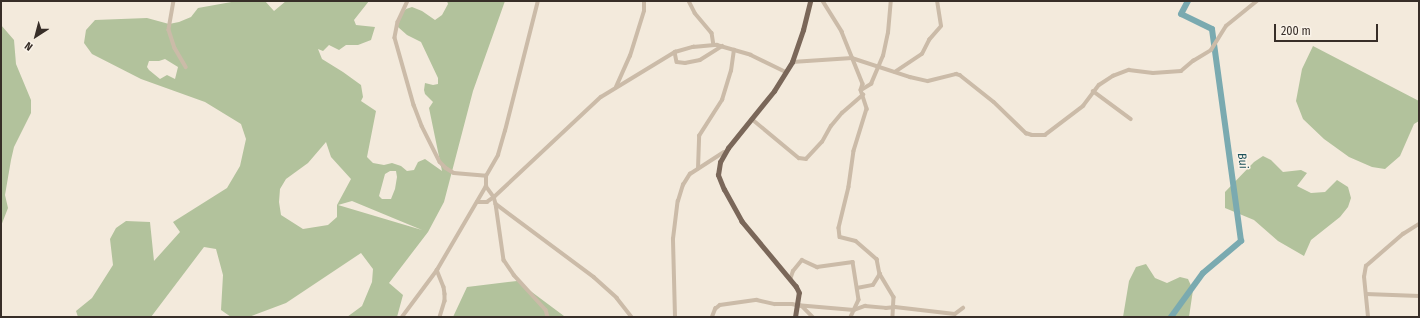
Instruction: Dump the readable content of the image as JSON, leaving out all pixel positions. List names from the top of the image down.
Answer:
{
  "water": ["Bui"],
  "scale_bar": "200 m",
  "north": "bottom left"
}
